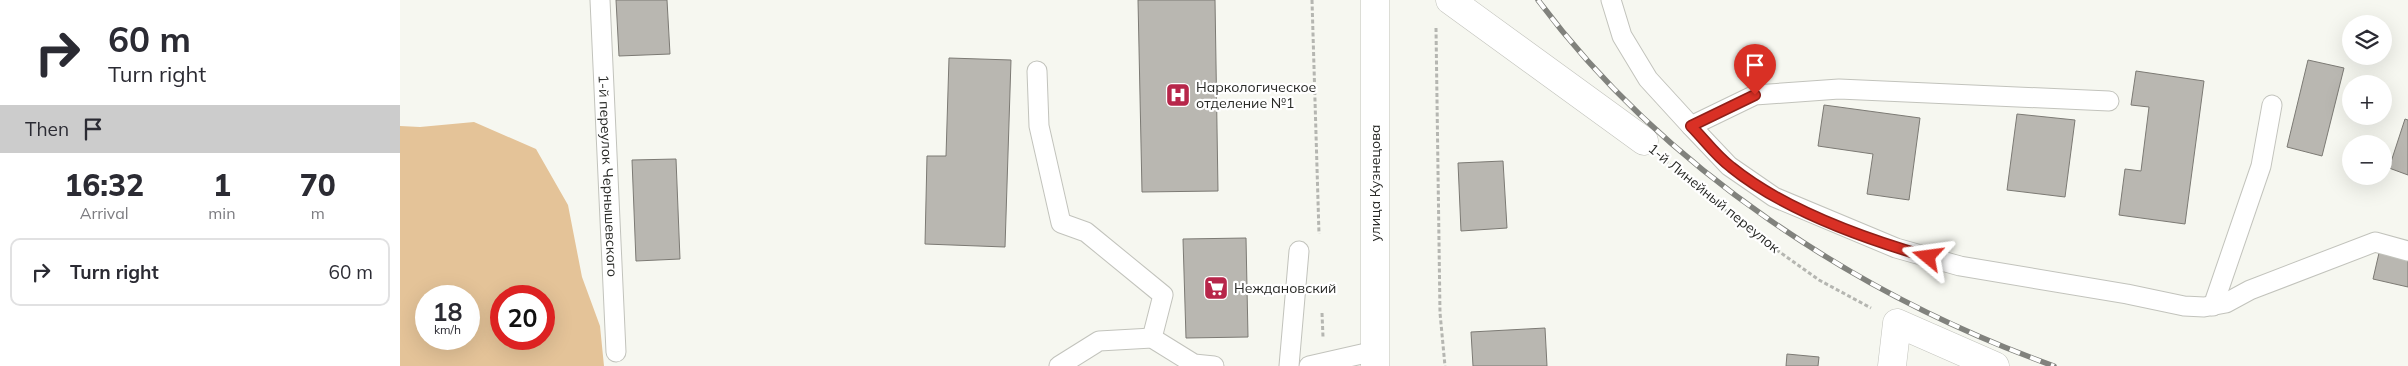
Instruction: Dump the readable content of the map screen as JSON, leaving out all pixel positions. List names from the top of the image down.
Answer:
{
  "streets": {
    "street": ["улица Кузнецова", "1-й Линейный переулок"],
    "lane": ["1-й переулок Чернышевского"]
  },
  "places": {
    "hospital": ["Наркологическое отделение №1"],
    "supermarket": ["Неждановский"]
  },
  "page": {
    "turn": ["60 m", "Turn right"],
    "map_buttons": ["+", "−"],
    "then": "Then",
    "eta": [
      "16:32",
      "Arrival",
      "1",
      "min",
      "70",
      "m"
    ],
    "list": [
      {
        "name": "Turn right",
        "value": "60 m"
      }
    ],
    "speed": "18 km/h",
    "limit": "20"
  }
}
